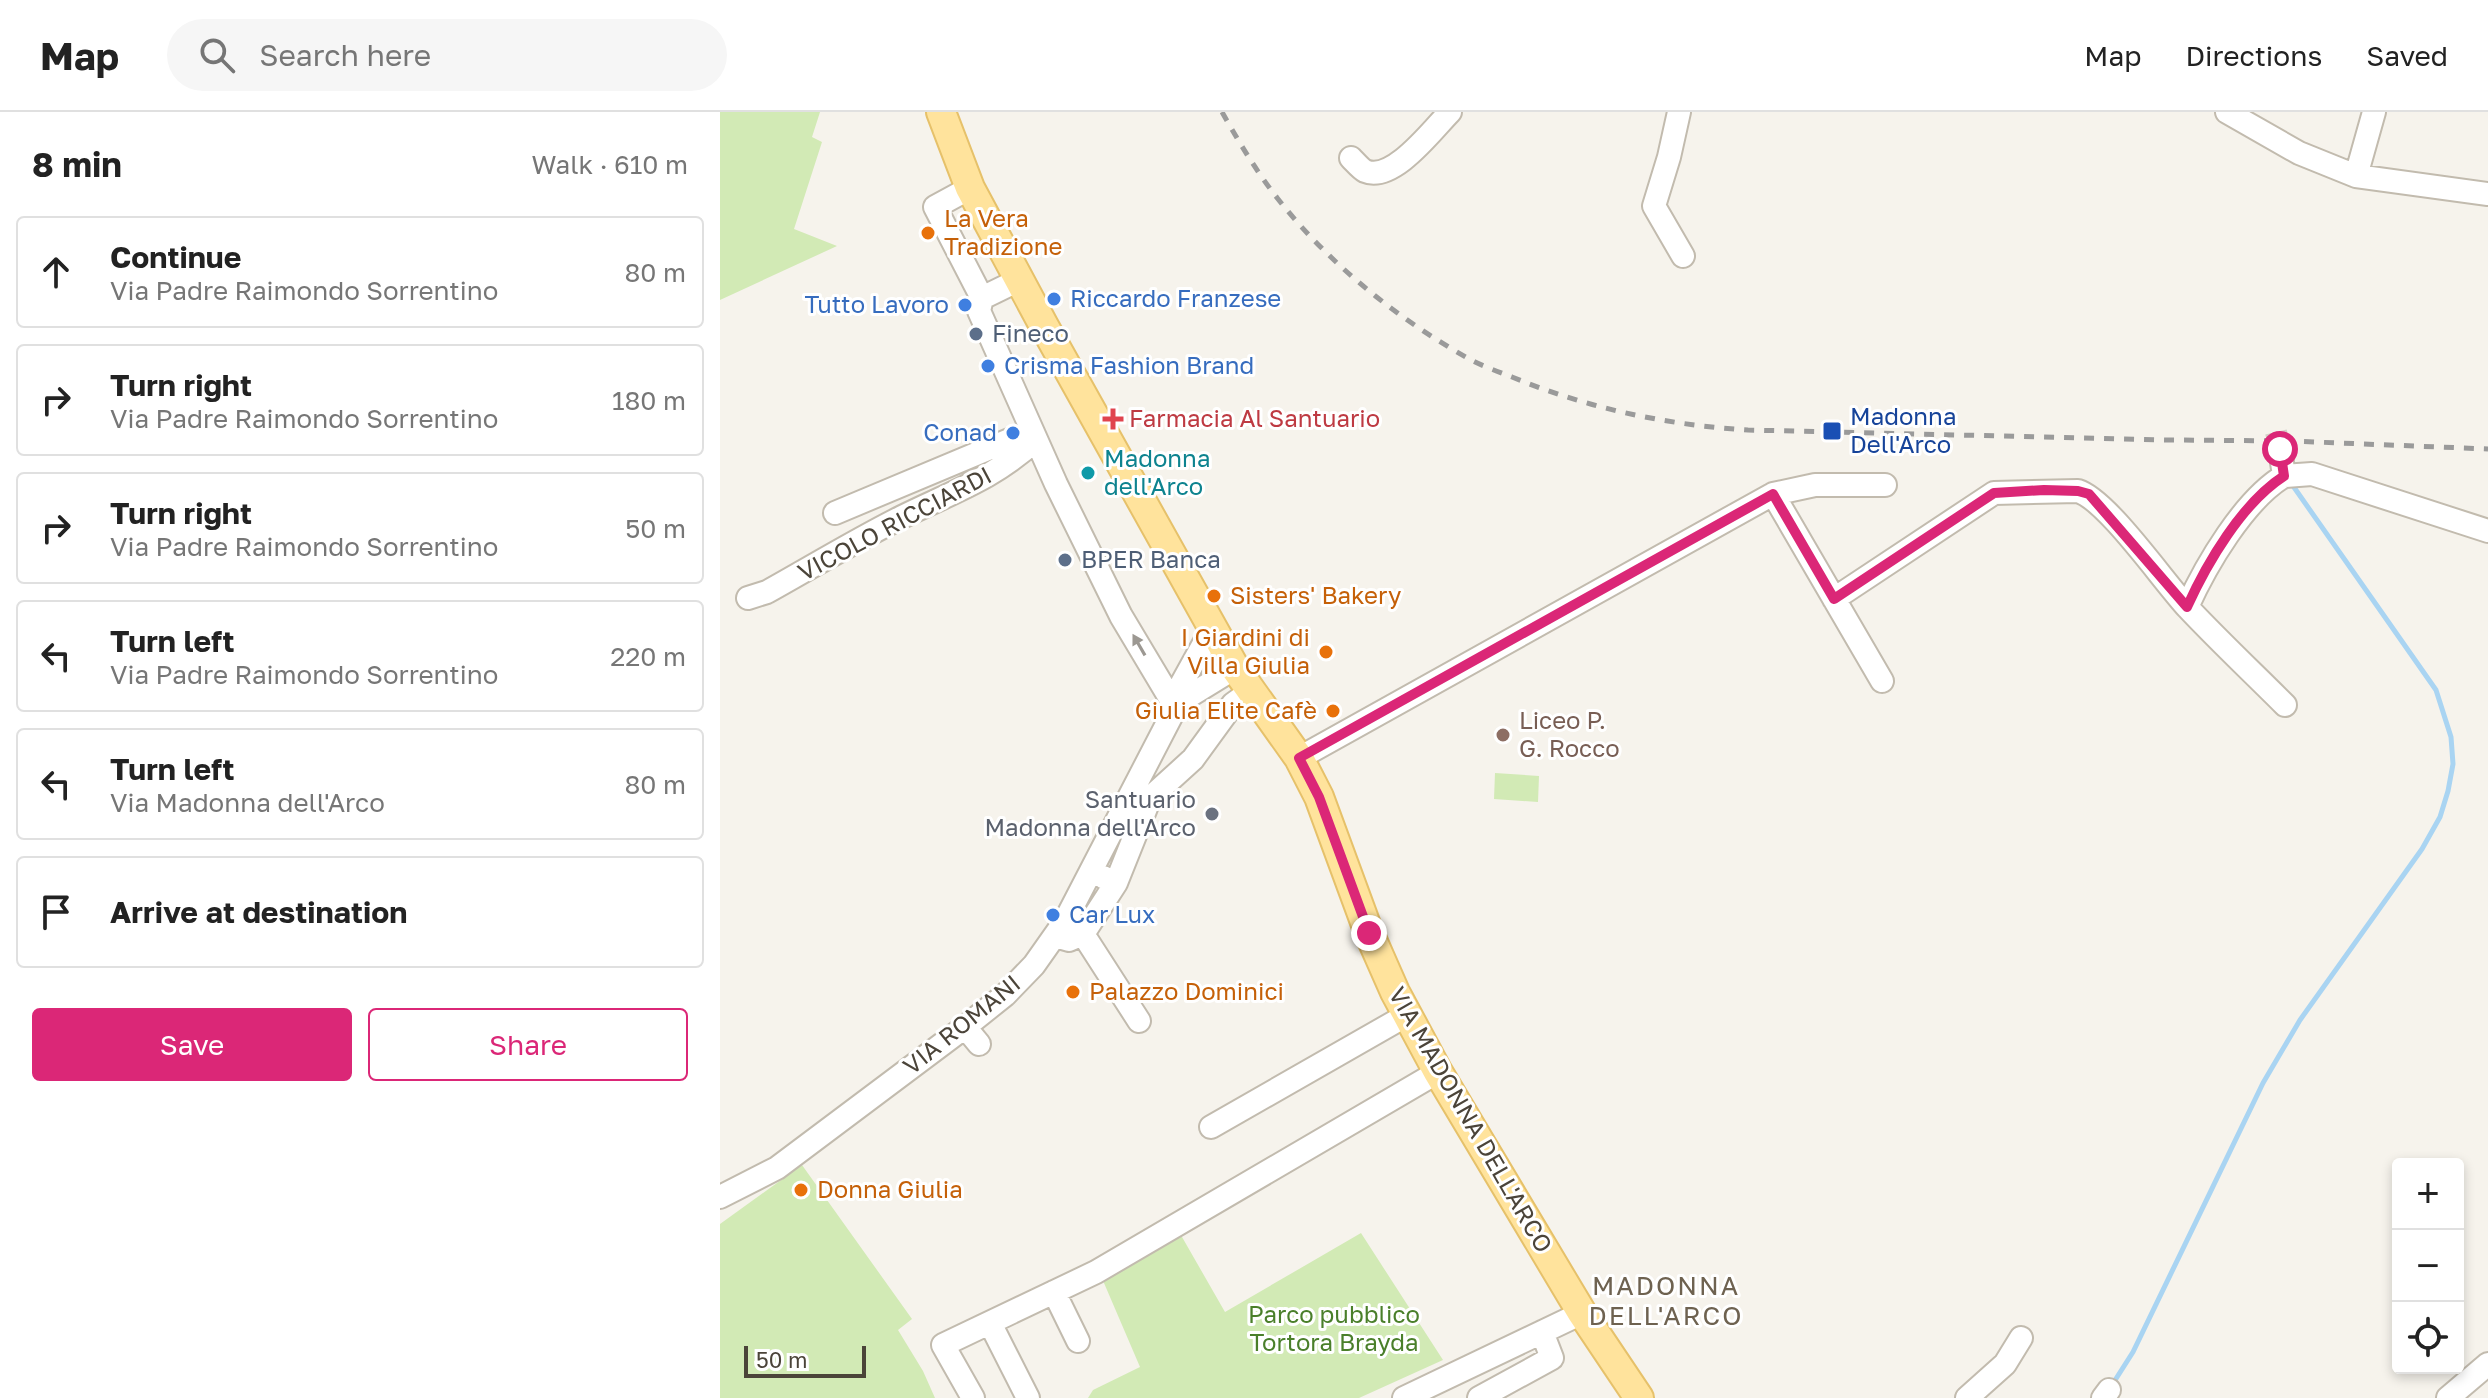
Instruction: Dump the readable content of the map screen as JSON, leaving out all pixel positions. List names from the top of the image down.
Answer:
{
  "streets": {
    "main road": ["VIA MADONNA DELL'ARCO"],
    "street": ["VICOLO RICCIARDI", "VIA ROMANI"]
  },
  "crossings": [
    ["VIA ROMANI", "VIA MADONNA DELL'ARCO"]
  ],
  "districts": ["MADONNA DELL'ARCO"],
  "parks": ["Parco pubblico Tortora Brayda"],
  "places": {
    "other": [
      "La Vera Tradizione",
      "Riccardo Franzese",
      "Tutto Lavoro",
      "Fineco",
      "Crisma Fashion Brand",
      "Conad",
      "Madonna dell'Arco",
      "BPER Banca",
      "Sisters' Bakery",
      "I Giardini di Villa Giulia",
      "Giulia Elite Cafè",
      "Liceo P. G. Rocco",
      "Santuario Madonna dell'Arco",
      "Car Lux",
      "Palazzo Dominici",
      "Donna Giulia"
    ],
    "health": ["Farmacia Al Santuario"],
    "transit": ["Madonna Dell'Arco"]
  },
  "scale_bar": "50 m",
  "page": {
    "header": "Map",
    "search": "Search here",
    "nav": ["Map", "Directions", "Saved"],
    "heading": ["8 min", "Walk · 610 m"],
    "list": [
      ["Continue", "Via Padre Raimondo Sorrentino", "80 m"],
      ["Turn right", "Via Padre Raimondo Sorrentino", "180 m"],
      ["Turn right", "Via Padre Raimondo Sorrentino", "50 m"],
      ["Turn left", "Via Padre Raimondo Sorrentino", "220 m"],
      ["Turn left", "Via Madonna dell'Arco", "80 m"],
      "Arrive at destination"
    ],
    "buttons": ["Save", "Share"],
    "map_buttons": ["+", "−"],
    "scale": "50 m"
  }
}
